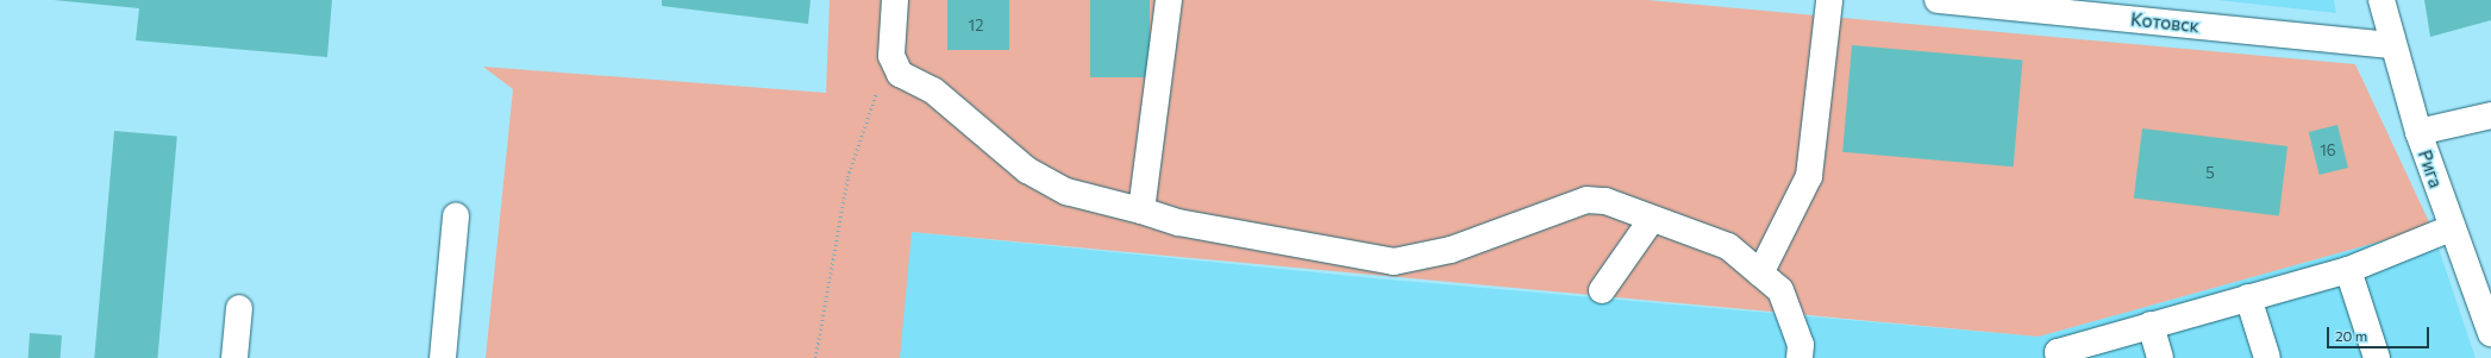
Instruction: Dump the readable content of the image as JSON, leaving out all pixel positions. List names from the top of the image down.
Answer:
{
  "streets": {
    "street": ["Котовск", "Рига"]
  },
  "crossings": [
    ["Котовск", "Рига"]
  ],
  "house_numbers": ["12", "16", "5"],
  "scale_bar": "20 m"
}
